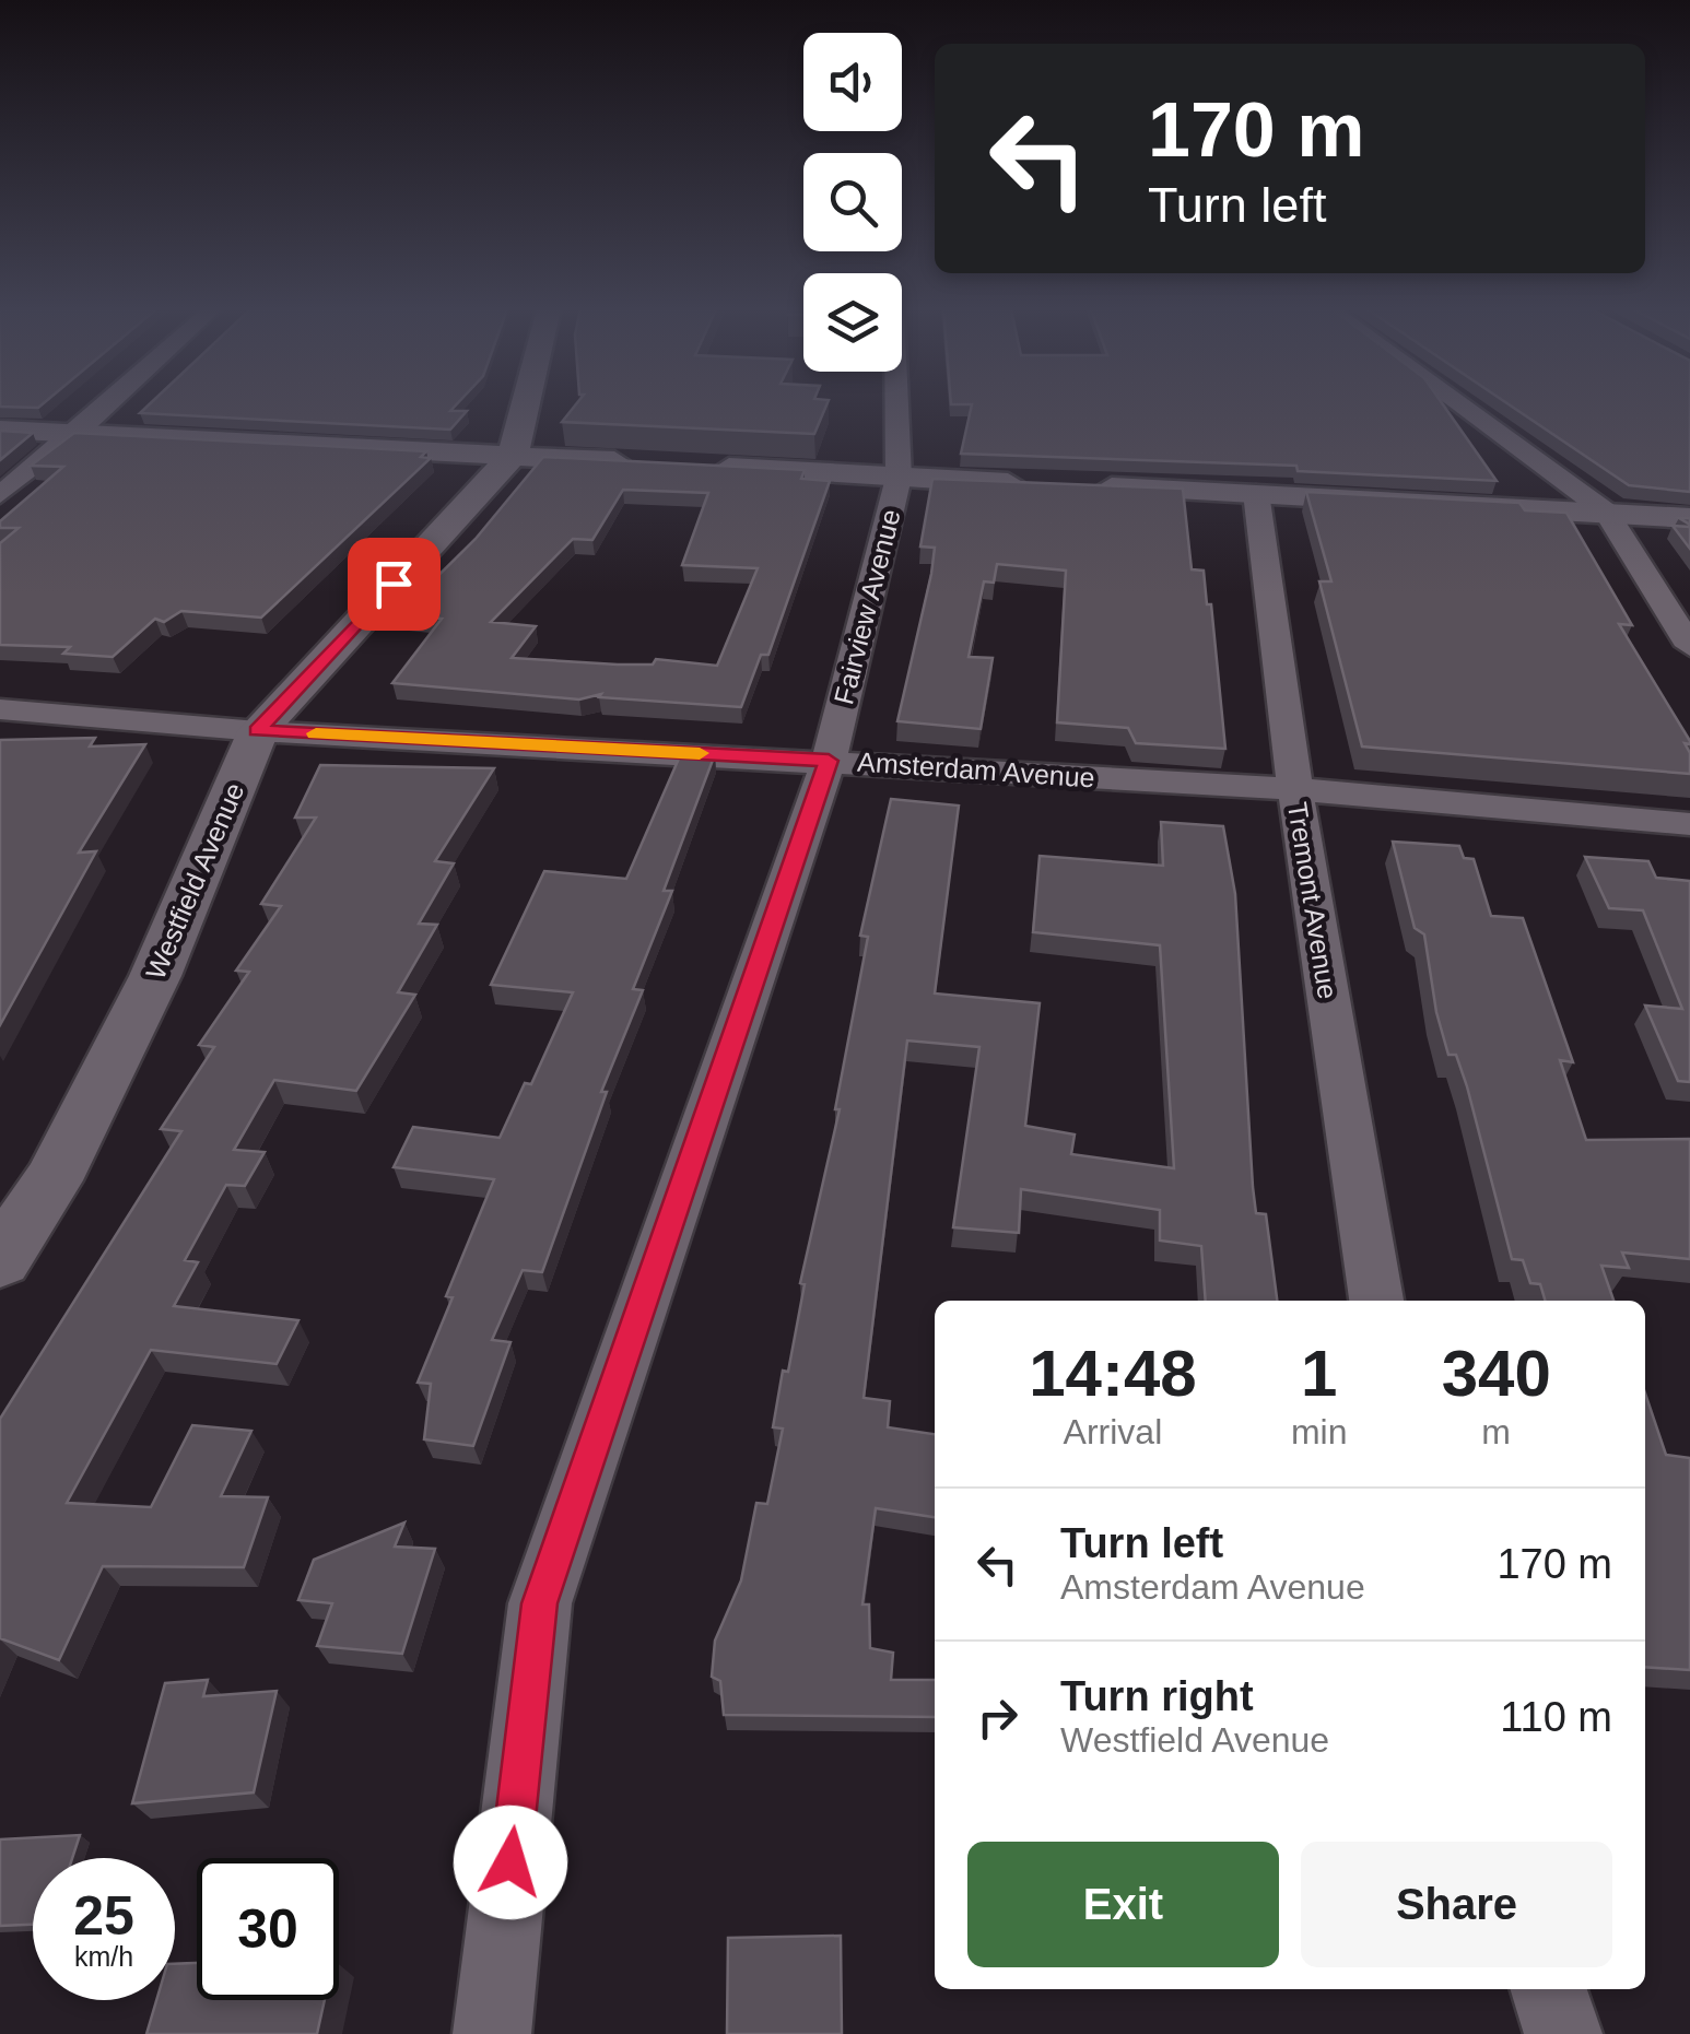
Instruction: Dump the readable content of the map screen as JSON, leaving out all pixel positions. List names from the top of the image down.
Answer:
{
  "streets": {
    "street": [
      "Fairview Avenue",
      "Amsterdam Avenue",
      "Westfield Avenue",
      "Tremont Avenue"
    ]
  },
  "crossings": [
    ["Fairview Avenue", "Amsterdam Avenue"],
    ["Amsterdam Avenue", "Westfield Avenue"],
    ["Amsterdam Avenue", "Tremont Avenue"]
  ],
  "page": {
    "turn": ["170 m", "Turn left"],
    "eta": [
      "14:48",
      "Arrival",
      "1",
      "min",
      "340",
      "m"
    ],
    "list": [
      {
        "name": "Turn left",
        "note": "Amsterdam Avenue",
        "value": "170 m"
      },
      {
        "name": "Turn right",
        "note": "Westfield Avenue",
        "value": "110 m"
      }
    ],
    "buttons": ["Exit", "Share"],
    "speed": "25 km/h",
    "limit": "30"
  }
}
